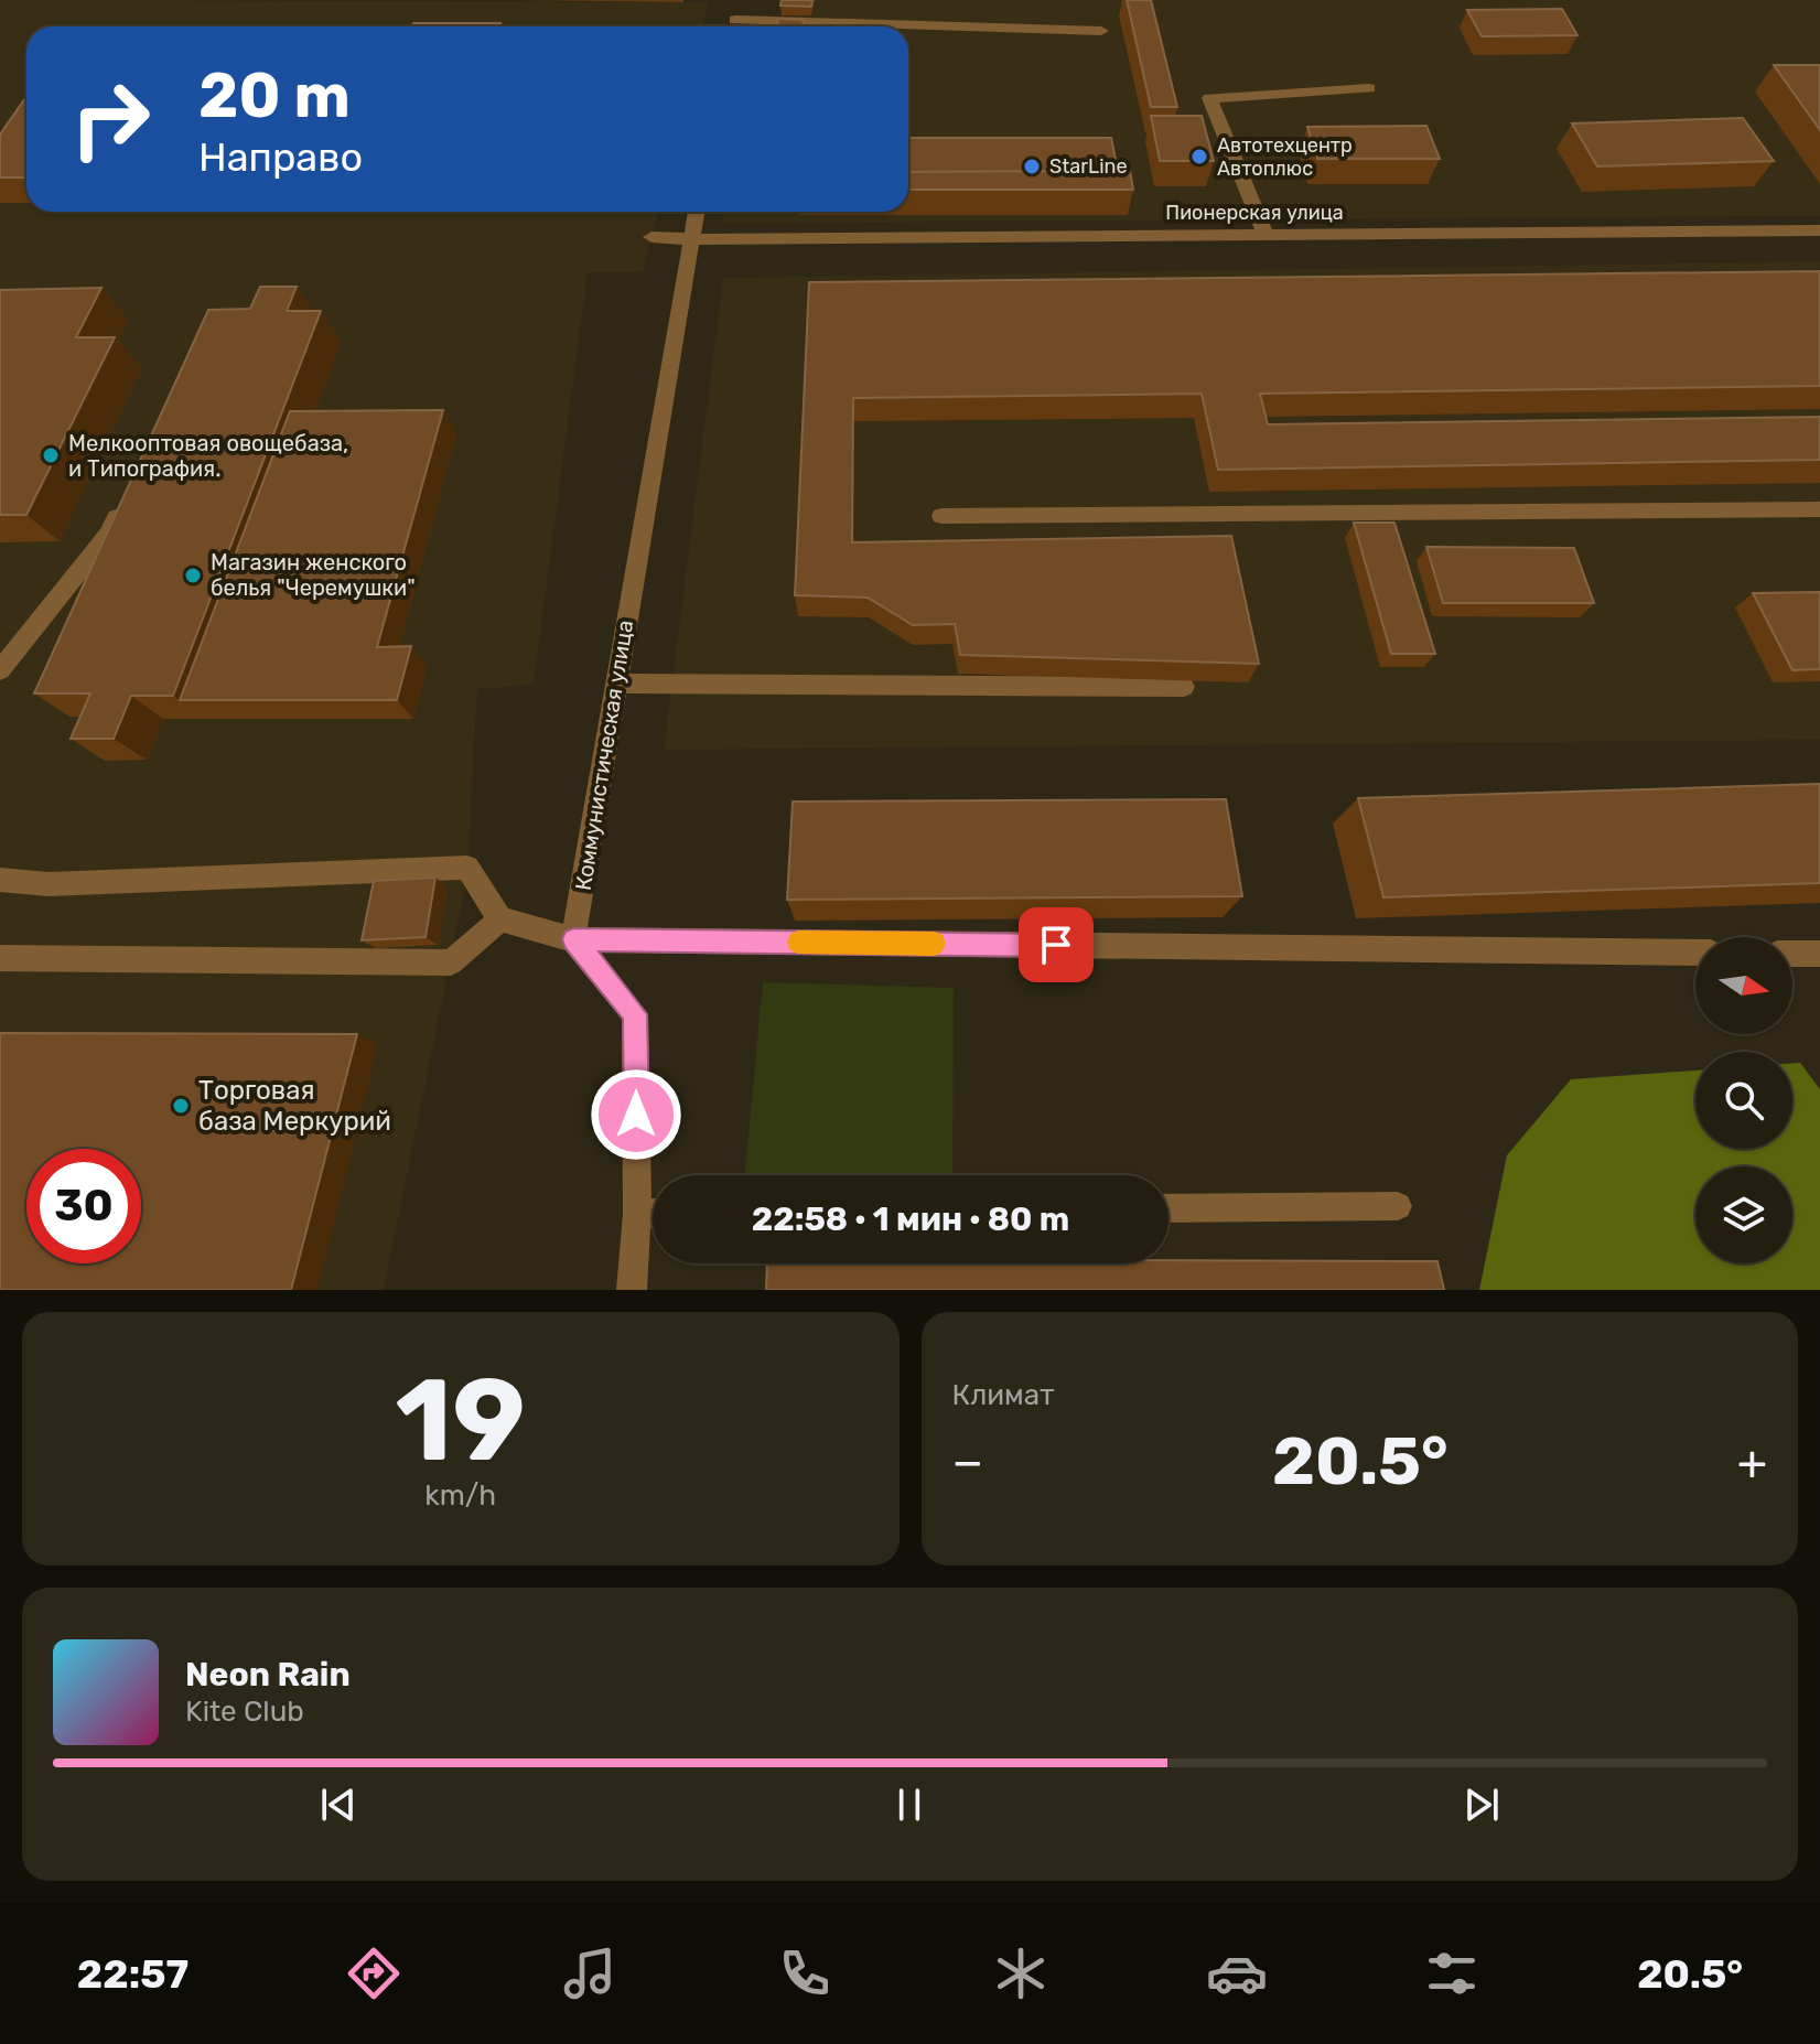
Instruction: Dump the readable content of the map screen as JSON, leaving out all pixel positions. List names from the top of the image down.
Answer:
{
  "streets": {
    "street": ["Пионерская улица", "Коммунистическая улица"]
  },
  "crossings": [
    ["Пионерская улица", "Коммунистическая улица"]
  ],
  "places": [
    "Автотехцентр Автоплюс",
    "StarLine",
    "Мелкооптовая овощебаза, и Типография.",
    "Магазин женского белья \"Черемушки\"",
    "Торговая база Меркурий"
  ],
  "north": "right",
  "page": {
    "turn": ["20 m", "Направо"],
    "limit": "30",
    "trip": "22:58 · 1 мин · 80 m",
    "tile": [
      ["19", "km/h"],
      "Климат"
    ],
    "heat": ["−", "20.5°", "+"],
    "song": ["Neon Rain", "Kite Club"],
    "tabs": ["22:57", "20.5°"]
  }
}
